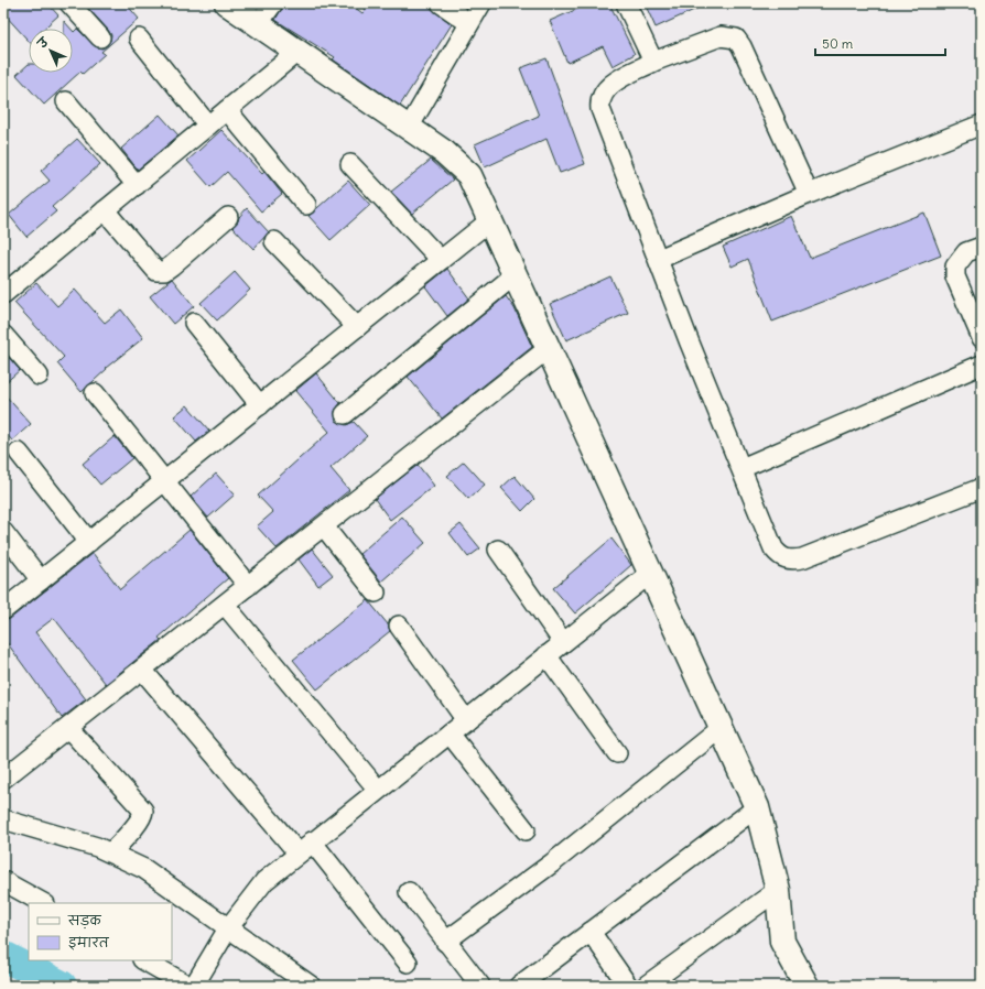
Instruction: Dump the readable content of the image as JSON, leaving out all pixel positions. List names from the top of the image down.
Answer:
{
  "legend": ["सड़क", "इमारत"],
  "scale_bar": "50 m",
  "north": "top left"
}
